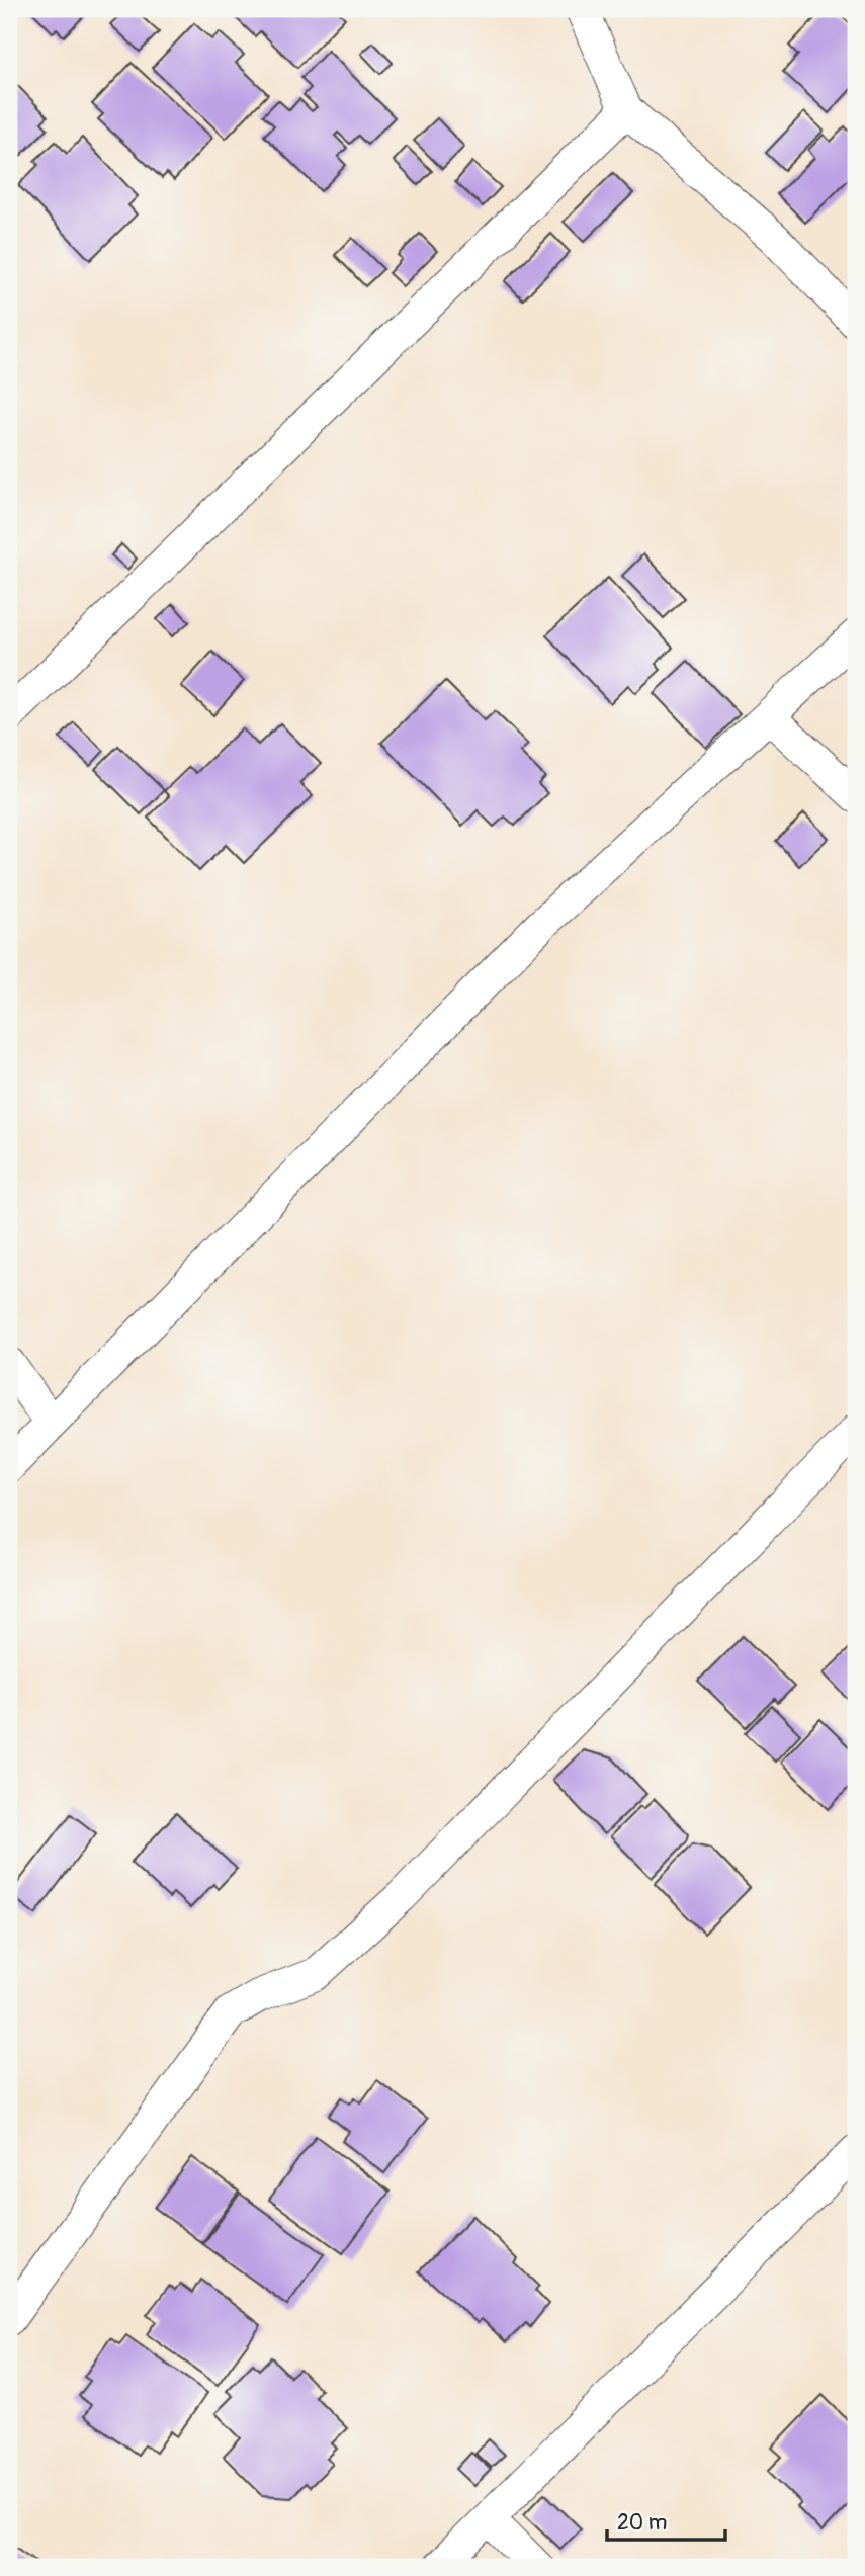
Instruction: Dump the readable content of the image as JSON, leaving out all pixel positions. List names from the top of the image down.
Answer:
{
  "scale_bar": "20 m"
}
